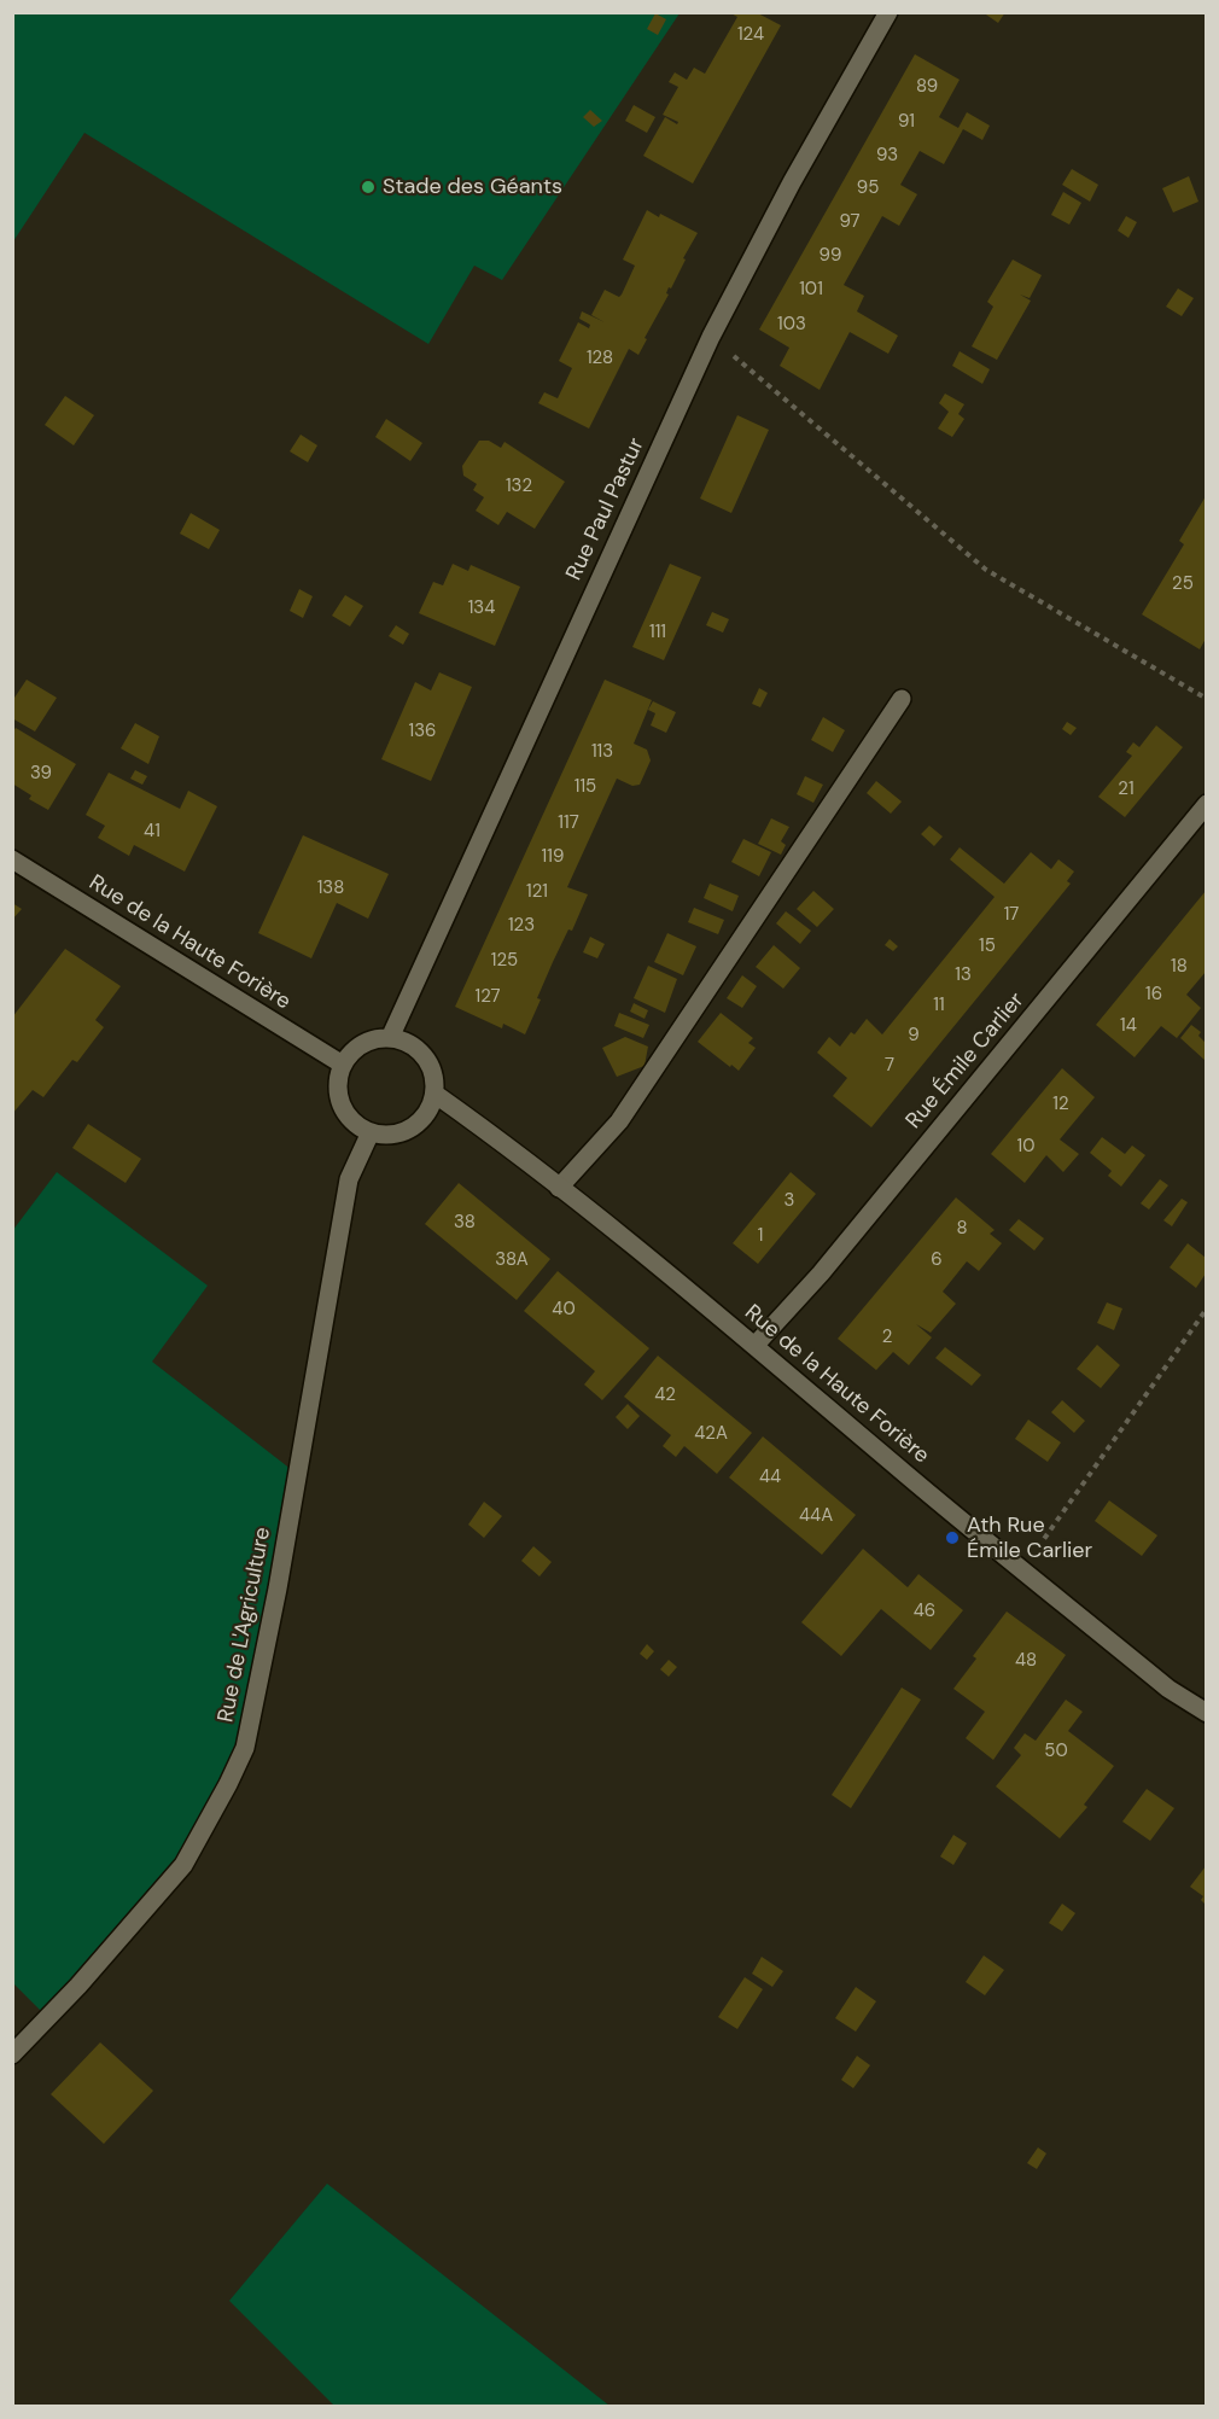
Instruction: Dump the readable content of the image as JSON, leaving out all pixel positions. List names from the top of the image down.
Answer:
{
  "streets": {
    "street": [
      "Rue Paul Pastur",
      "Rue de la Haute Forière",
      "Rue Émile Carlier",
      "Rue de L'Agriculture"
    ]
  },
  "crossings": [
    ["Rue Paul Pastur", "Rue de la Haute Forière"],
    ["Rue Paul Pastur", "Rue de L'Agriculture"],
    ["Rue de la Haute Forière", "Rue Émile Carlier"],
    ["Rue de la Haute Forière", "Rue de L'Agriculture"]
  ],
  "places": ["Stade des Géants", "Ath Rue Émile Carlier"],
  "house_numbers": [
    "124",
    "89",
    "91",
    "93",
    "95",
    "97",
    "99",
    "101",
    "103",
    "128",
    "132",
    "25",
    "134",
    "111",
    "136",
    "113",
    "39",
    "115",
    "21",
    "117",
    "41",
    "119",
    "138",
    "121",
    "17",
    "123",
    "15",
    "125",
    "18",
    "13",
    "16",
    "127",
    "11",
    "14",
    "9",
    "7",
    "12",
    "10",
    "3",
    "38",
    "8",
    "1",
    "38A",
    "6",
    "40",
    "2",
    "42",
    "42A",
    "44",
    "44A",
    "46",
    "48",
    "50"
  ]
}
